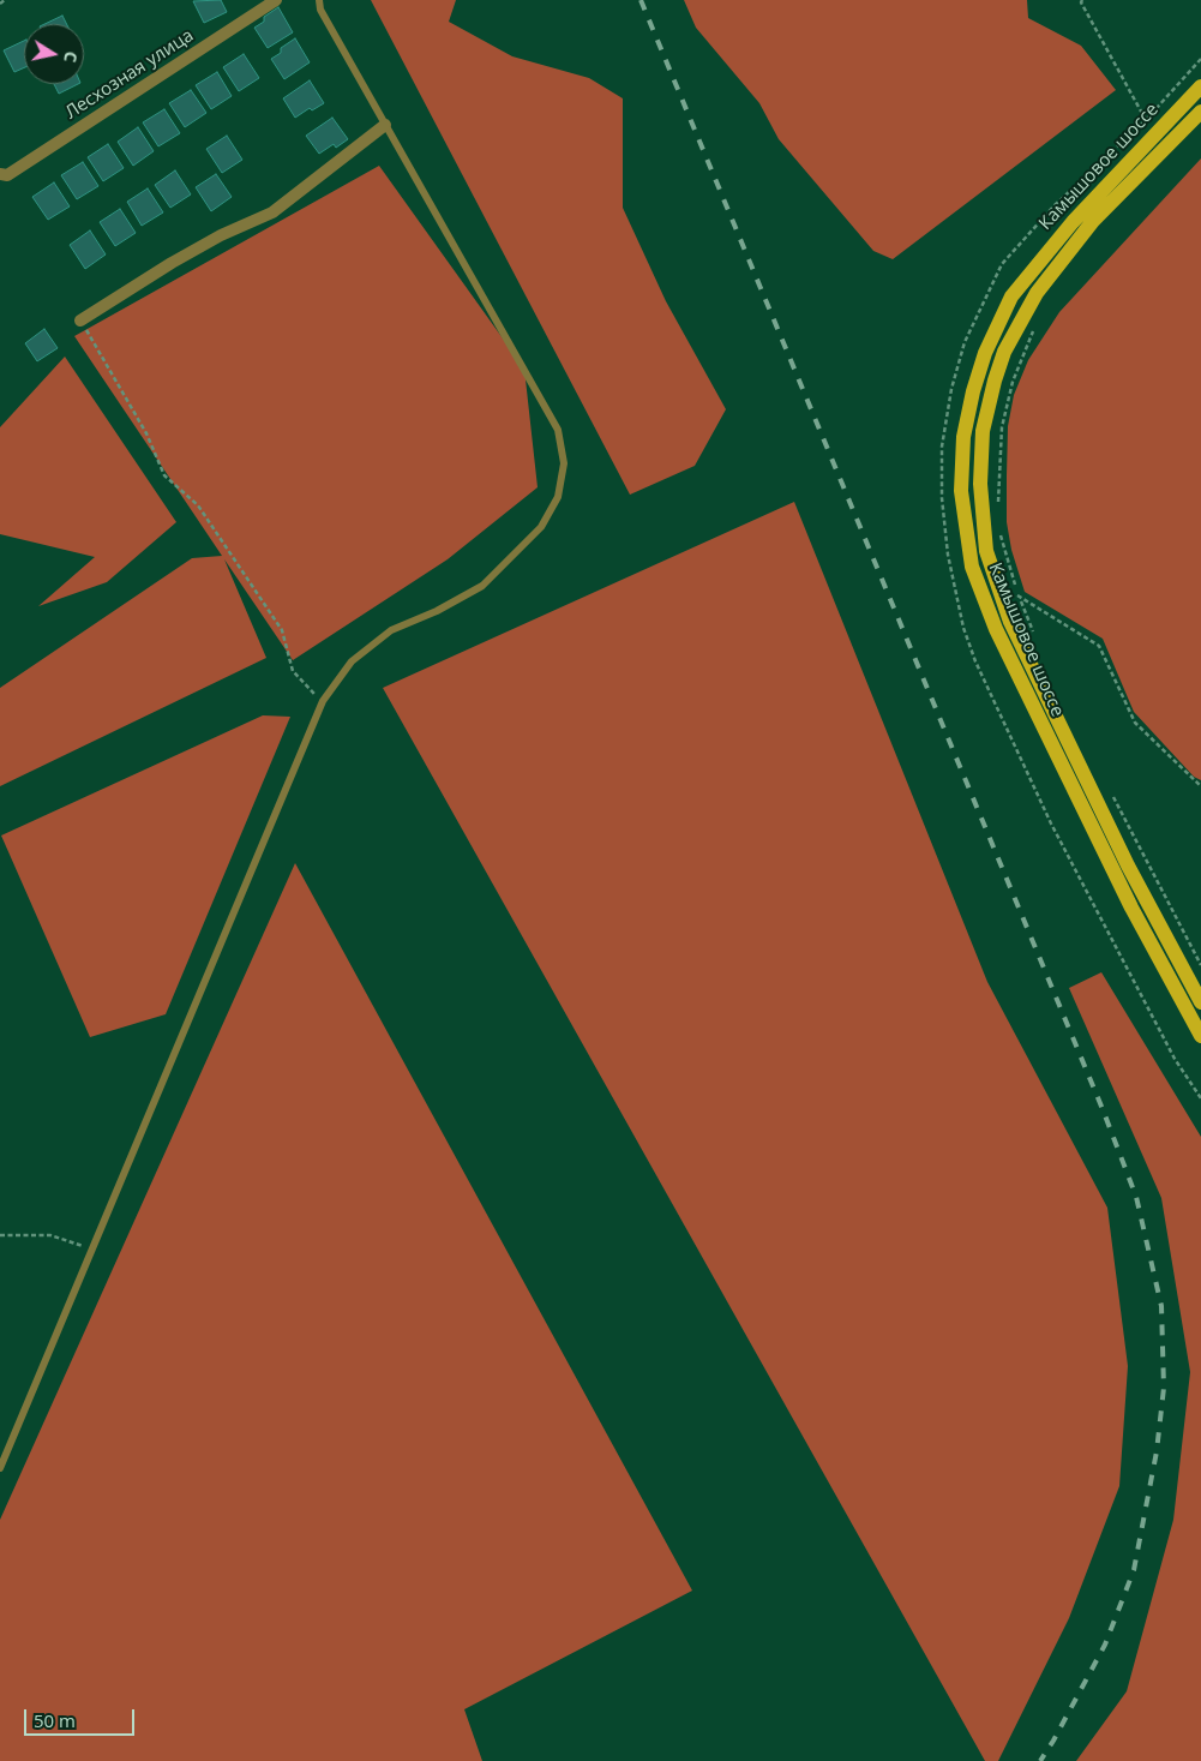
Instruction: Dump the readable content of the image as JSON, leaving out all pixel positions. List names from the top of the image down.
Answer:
{
  "streets": {
    "main road": ["Камышовое шоссе"],
    "street": ["Лесхозная улица"]
  },
  "scale_bar": "50 m",
  "north": "right"
}
